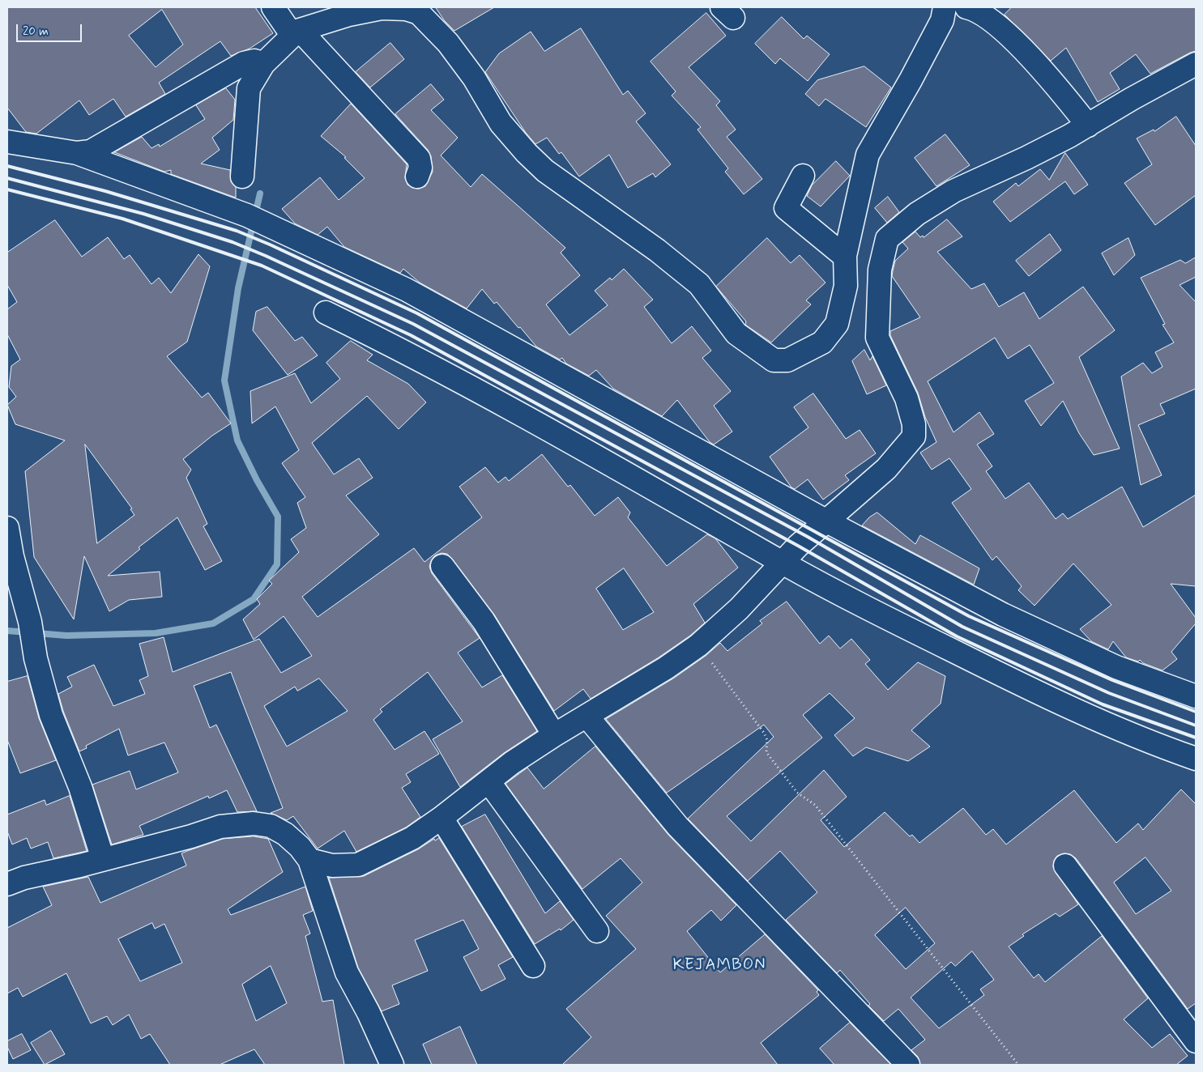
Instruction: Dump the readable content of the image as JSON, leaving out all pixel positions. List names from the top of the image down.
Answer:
{
  "districts": ["KEJAMBON"],
  "scale_bar": "20 m"
}
